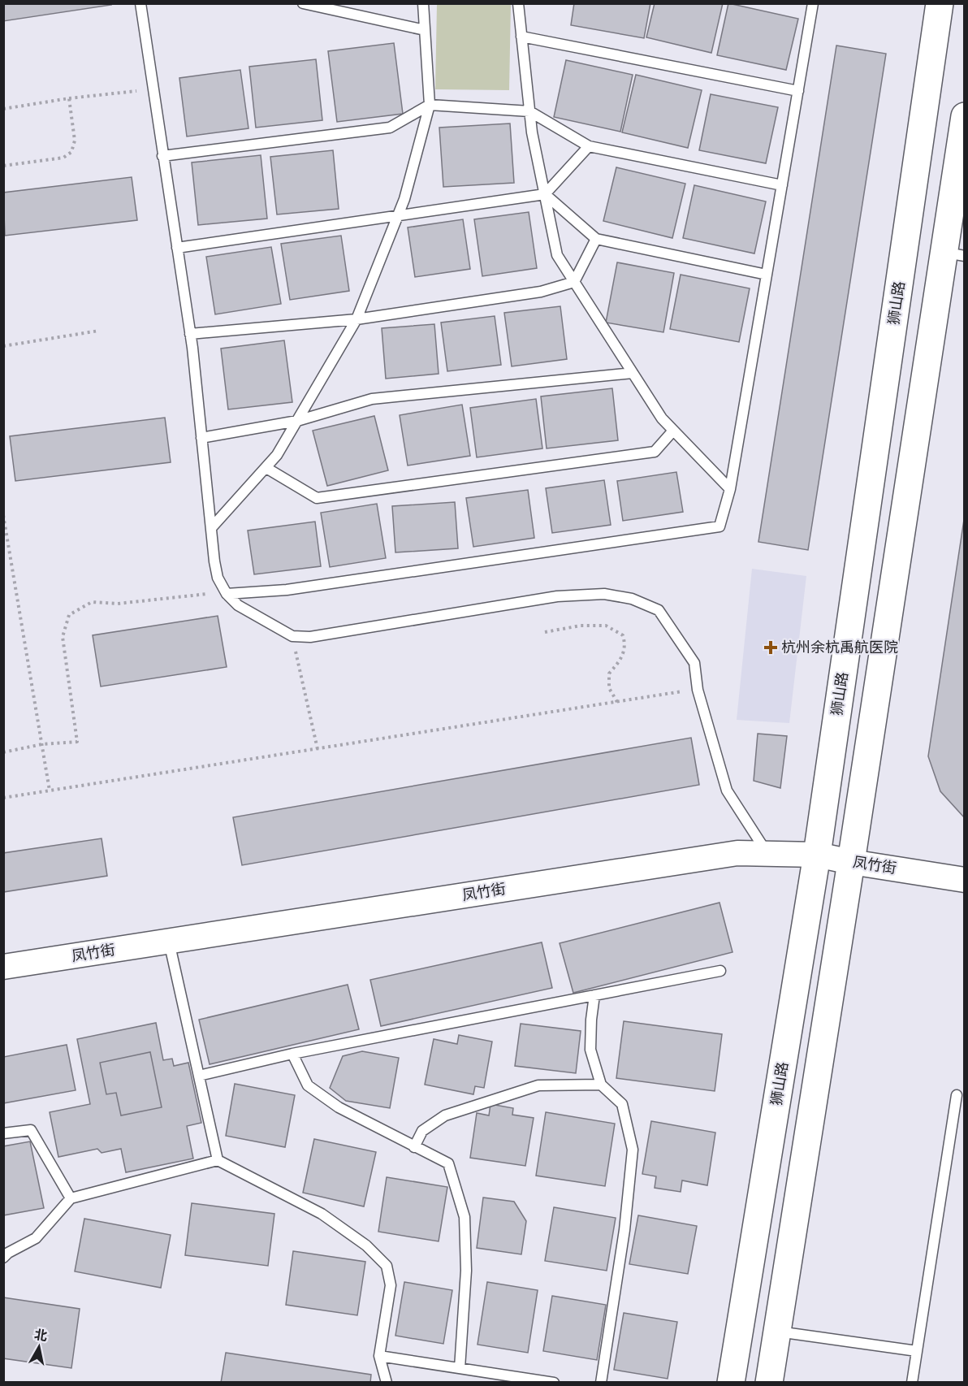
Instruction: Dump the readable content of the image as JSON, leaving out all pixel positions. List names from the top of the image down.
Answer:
{
  "streets": {
    "main road": ["狮山路"],
    "street": ["凤竹街"]
  },
  "crossings": [
    ["狮山路", "凤竹街"]
  ],
  "places": {
    "health": ["杭州余杭禹航医院"]
  },
  "north": "top"
}
